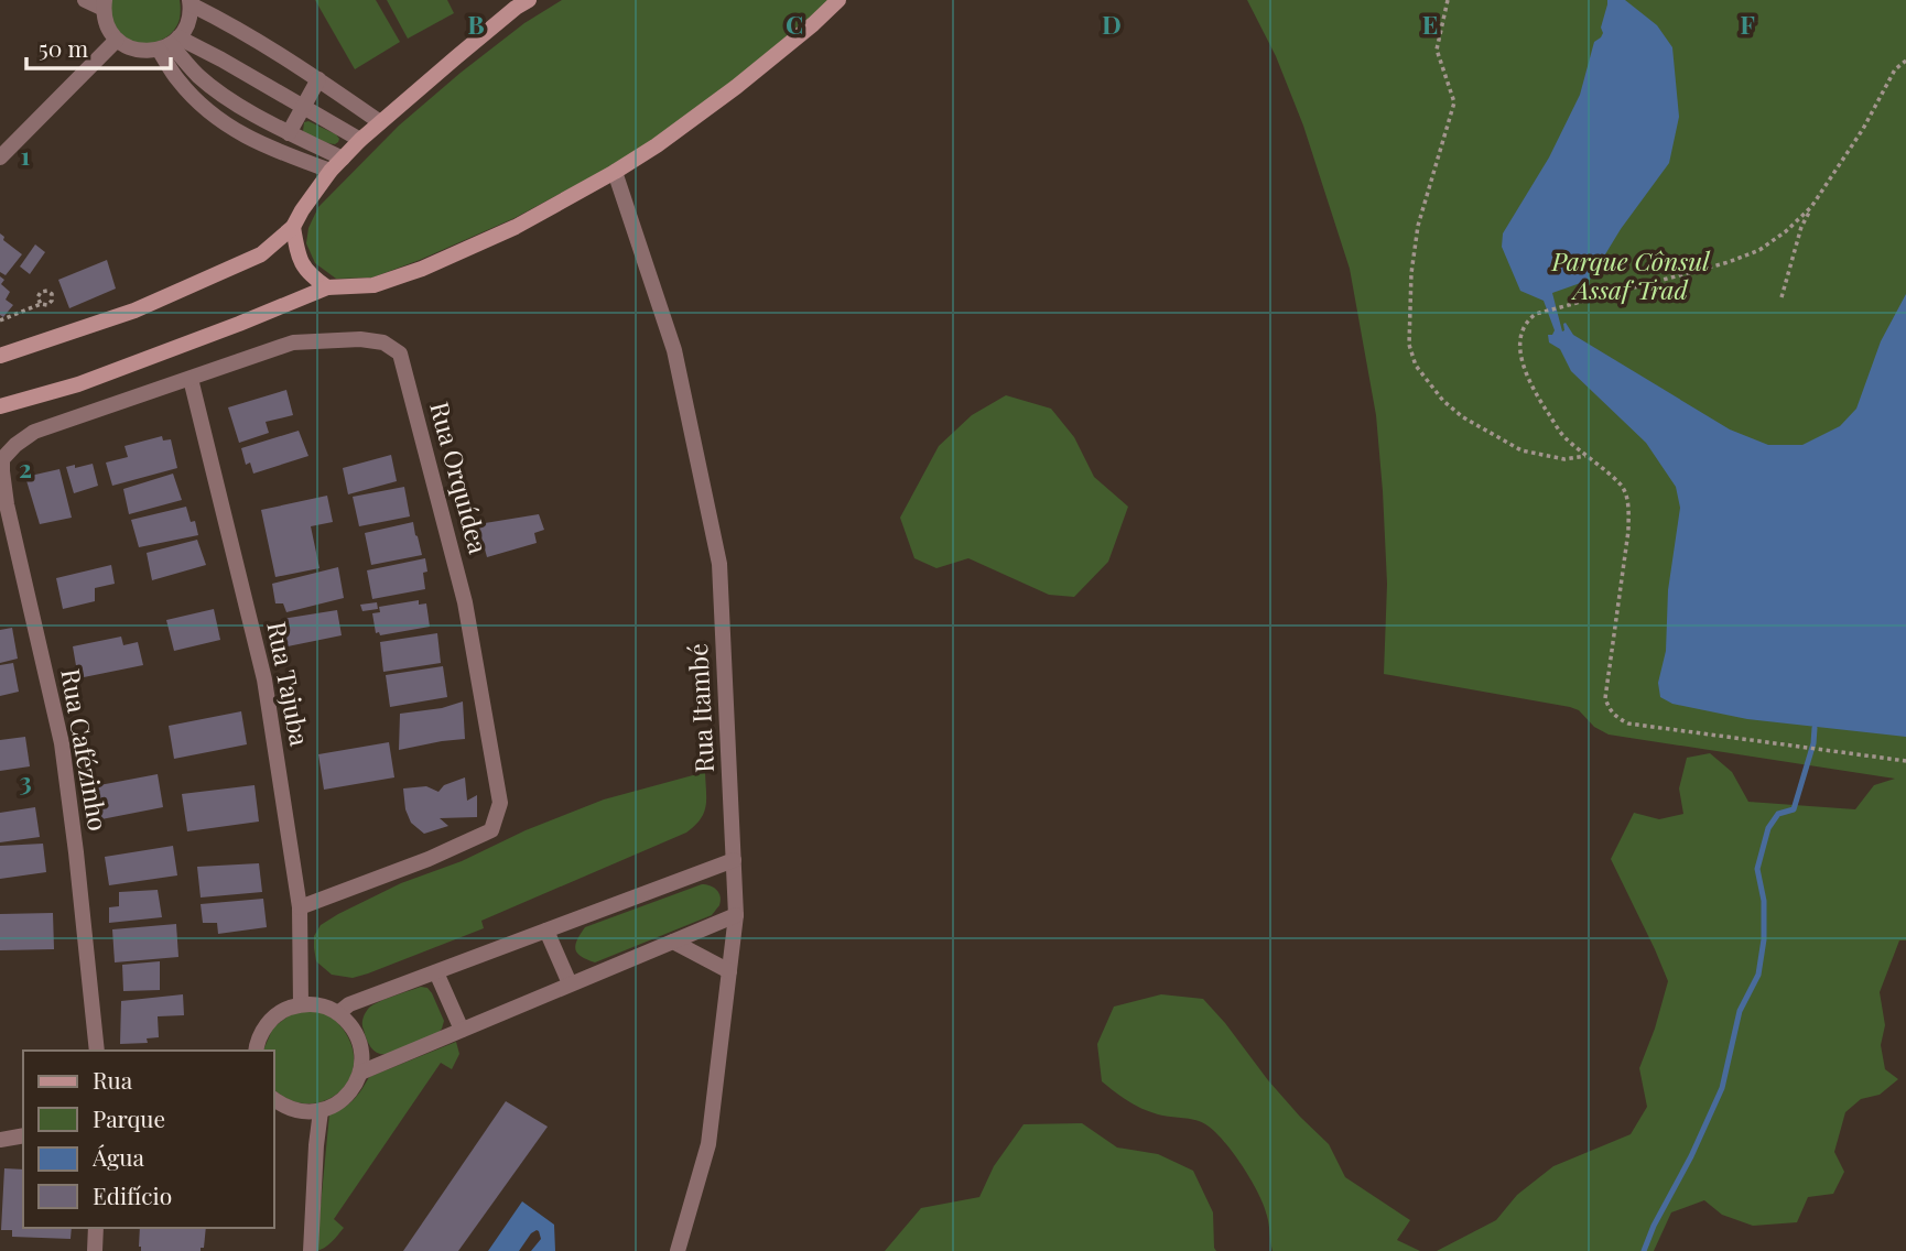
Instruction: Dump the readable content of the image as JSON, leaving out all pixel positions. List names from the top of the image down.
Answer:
{
  "streets": {
    "street": [
      "Rua Orquídea",
      "Rua Tajuba",
      "Rua Itambé",
      "Rua Cafézinho"
    ]
  },
  "crossings": [
    ["Rua Orquídea", "Rua Tajuba"],
    ["Rua Orquídea", "Rua Cafézinho"]
  ],
  "parks": ["Parque Cônsul Assaf Trad"],
  "legend": [
    "Rua",
    "Parque",
    "Água",
    "Edifício"
  ],
  "scale_bar": "50 m",
  "grid": {
    "columns": [
      "B",
      "C",
      "D",
      "E",
      "F"
    ],
    "rows": ["1", "2", "3"]
  }
}
